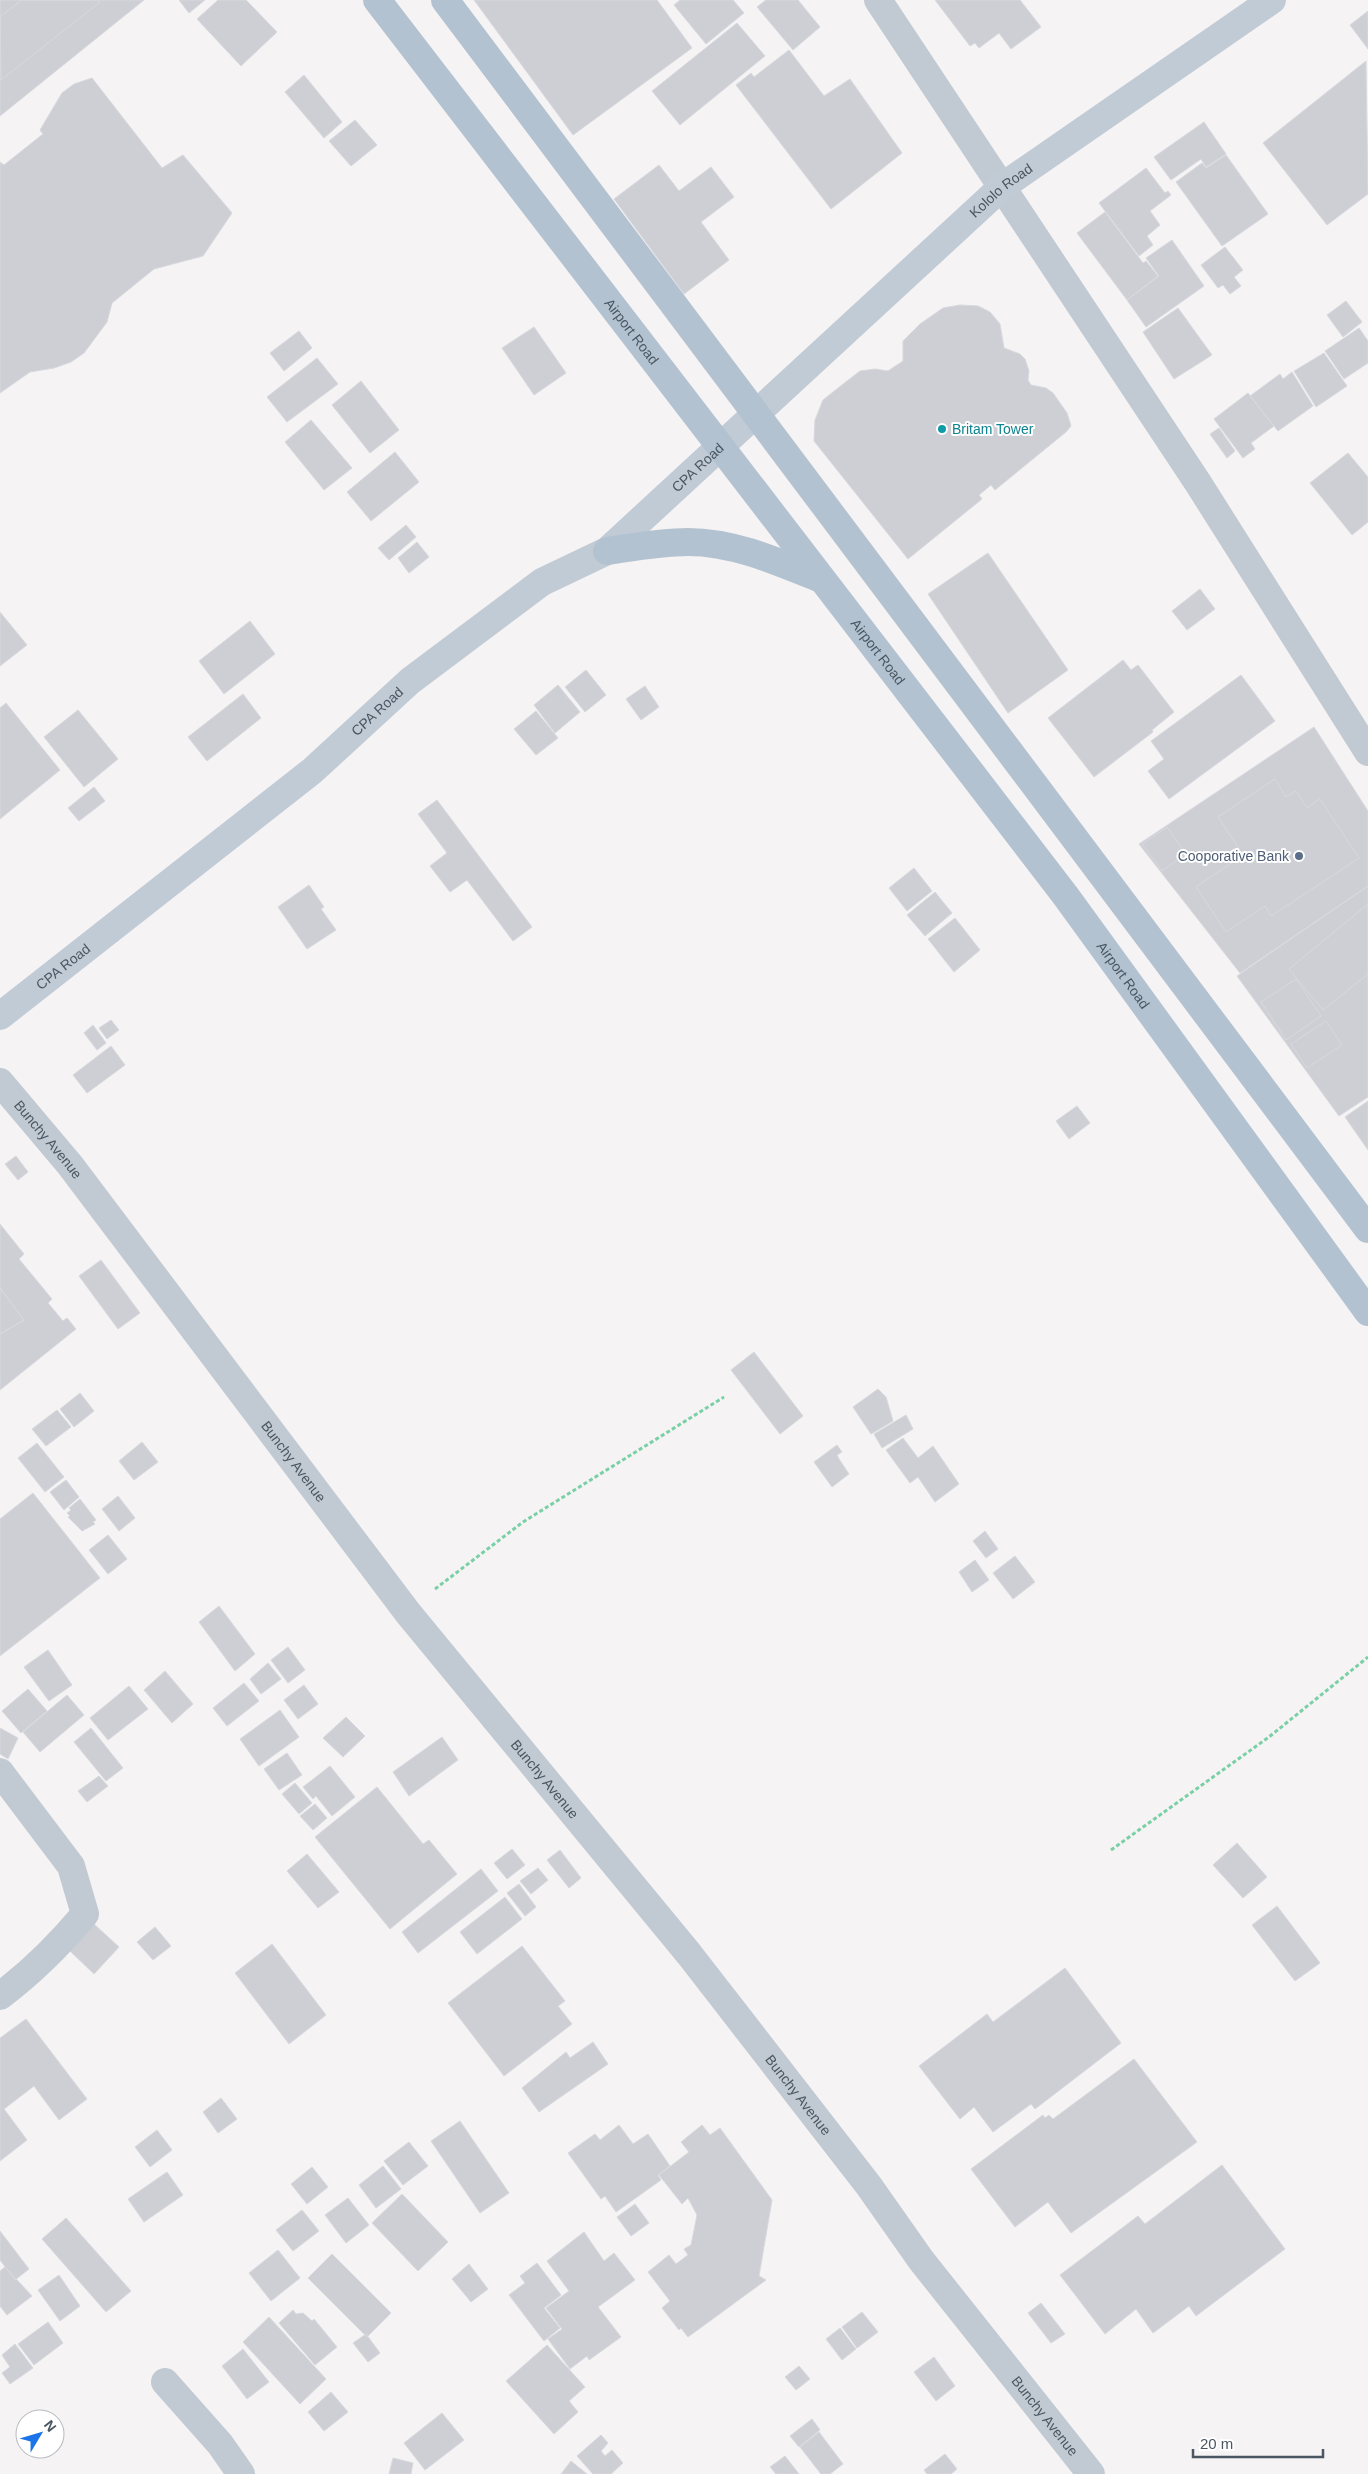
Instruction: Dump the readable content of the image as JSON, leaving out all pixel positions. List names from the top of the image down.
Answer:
{
  "streets": {
    "main road": ["Airport Road"],
    "street": ["Kololo Road", "CPA Road", "Bunchy Avenue"]
  },
  "crossings": [
    ["Kololo Road", "CPA Road"],
    ["Airport Road", "CPA Road"]
  ],
  "places": ["Britam Tower", "Cooporative Bank"],
  "scale_bar": "20 m",
  "north": "top right"
}
